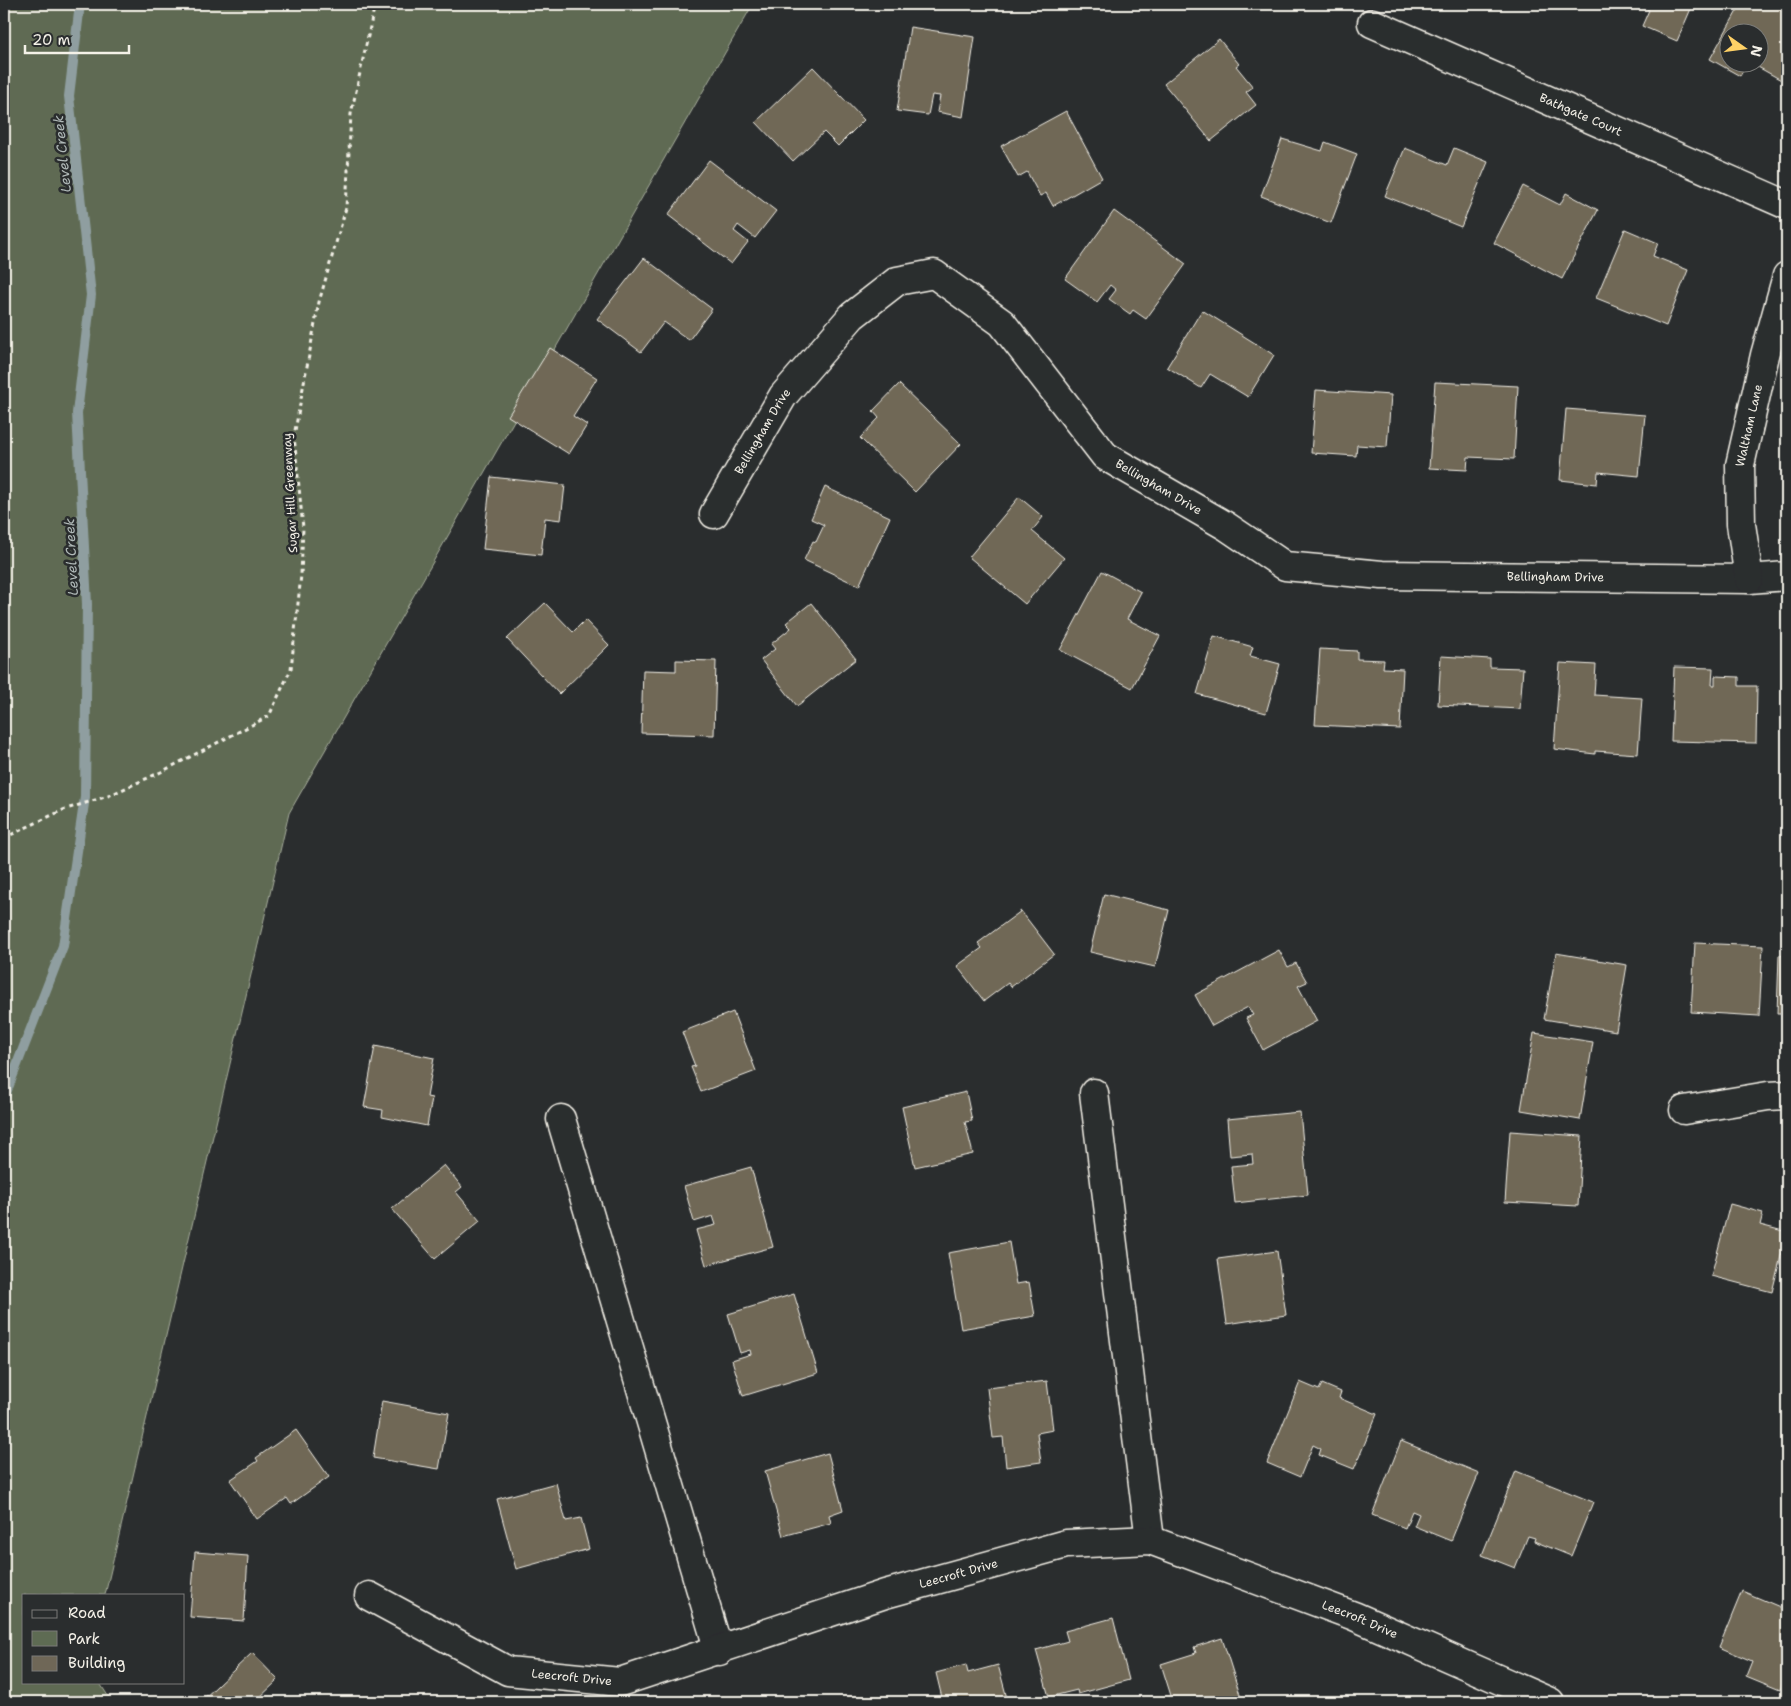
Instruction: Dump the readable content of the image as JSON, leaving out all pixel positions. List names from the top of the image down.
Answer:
{
  "streets": {
    "street": [
      "Bathgate Court",
      "Waltham Lane",
      "Bellingham Drive",
      "Leecroft Drive"
    ],
    "path": ["Sugar Hill Greenway"]
  },
  "crossings": [
    ["Waltham Lane", "Bellingham Drive"]
  ],
  "water": ["Level Creek"],
  "legend": ["Road", "Park", "Building"],
  "scale_bar": "20 m",
  "north": "right"
}
